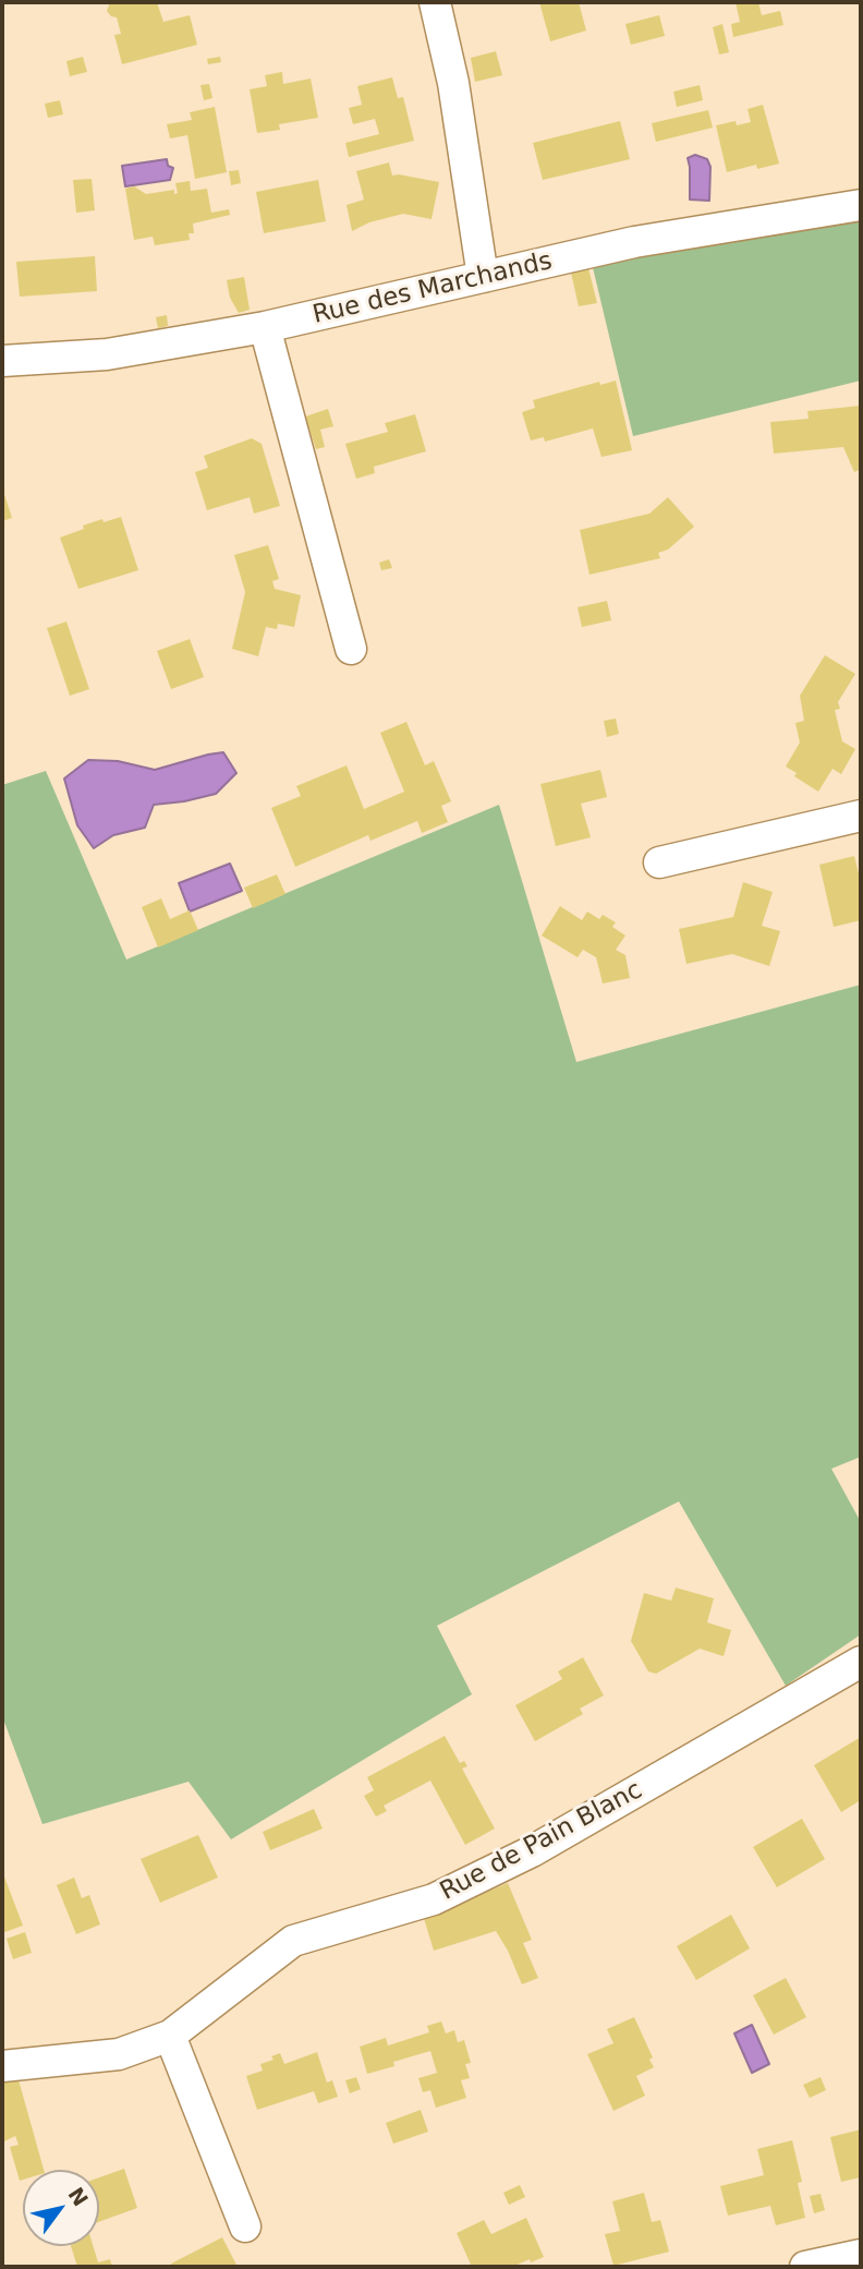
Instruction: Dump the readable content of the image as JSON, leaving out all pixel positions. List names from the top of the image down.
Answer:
{
  "streets": {
    "street": ["Rue des Marchands", "Rue de Pain Blanc"]
  },
  "north": "top right"
}
